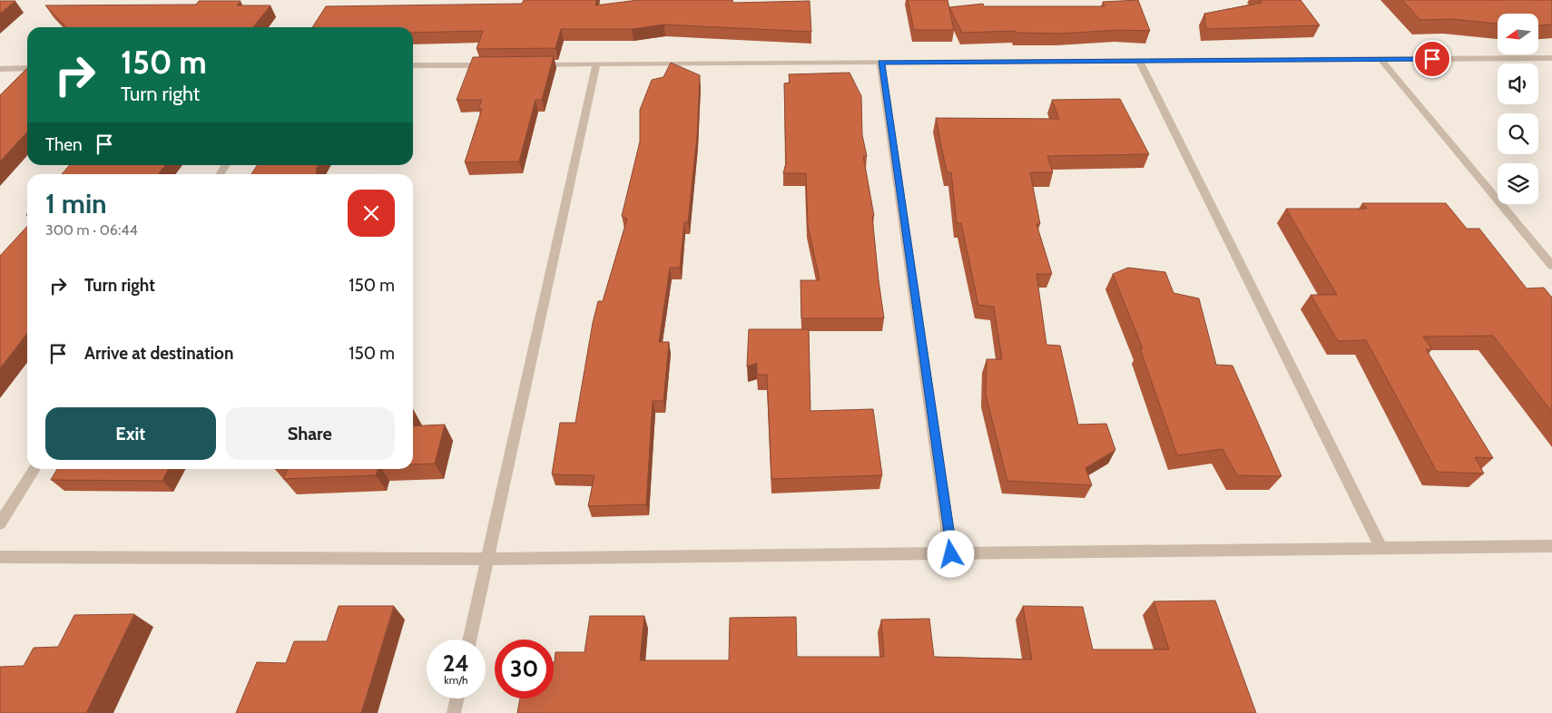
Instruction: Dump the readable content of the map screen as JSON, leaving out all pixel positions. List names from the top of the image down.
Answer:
{
  "north": "left",
  "page": {
    "turn": ["150 m", "Turn right"],
    "then": "Then",
    "heading": ["1 min", "300 m · 06:44"],
    "list": [
      {
        "name": "Turn right",
        "value": "150 m"
      },
      {
        "name": "Arrive at destination",
        "value": "150 m"
      }
    ],
    "buttons": ["Exit", "Share"],
    "speed": "24 km/h",
    "limit": "30"
  }
}
